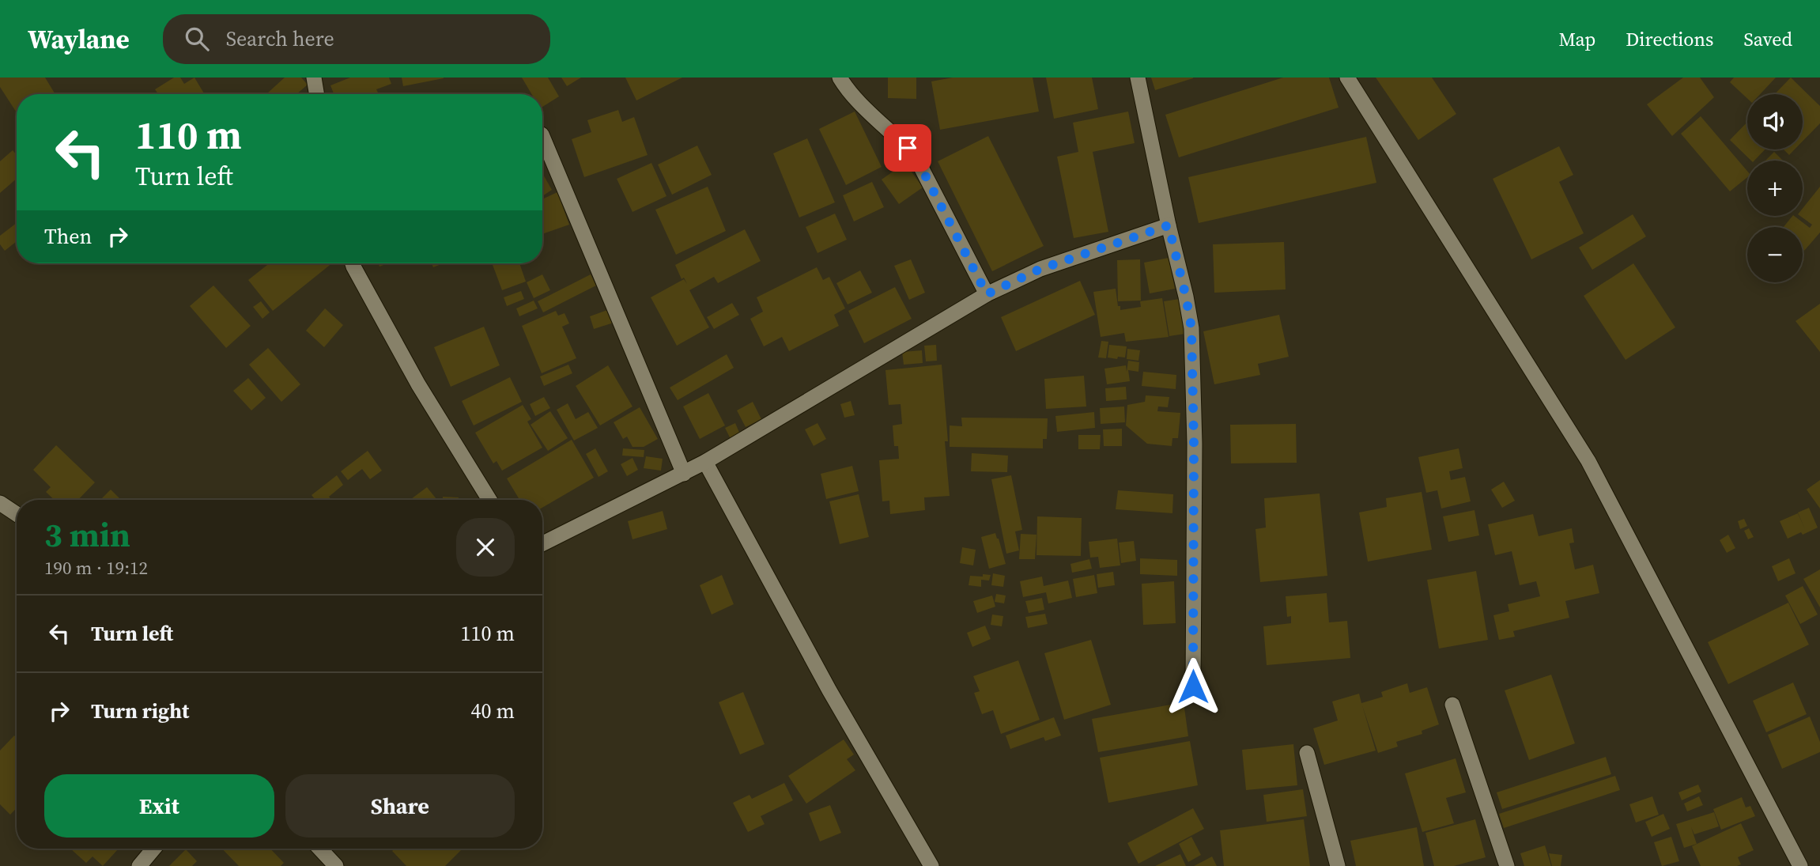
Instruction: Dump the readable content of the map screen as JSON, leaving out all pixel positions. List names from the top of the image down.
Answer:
{
  "page": {
    "header": "Waylane",
    "search": "Search here",
    "nav": ["Map", "Directions", "Saved"],
    "map_buttons": ["+", "−"],
    "turn": ["110 m", "Turn left"],
    "then": "Then",
    "heading": ["3 min", "190 m · 19:12"],
    "list": [
      {
        "name": "Turn left",
        "value": "110 m"
      },
      {
        "name": "Turn right",
        "value": "40 m"
      }
    ],
    "buttons": ["Exit", "Share"]
  }
}
